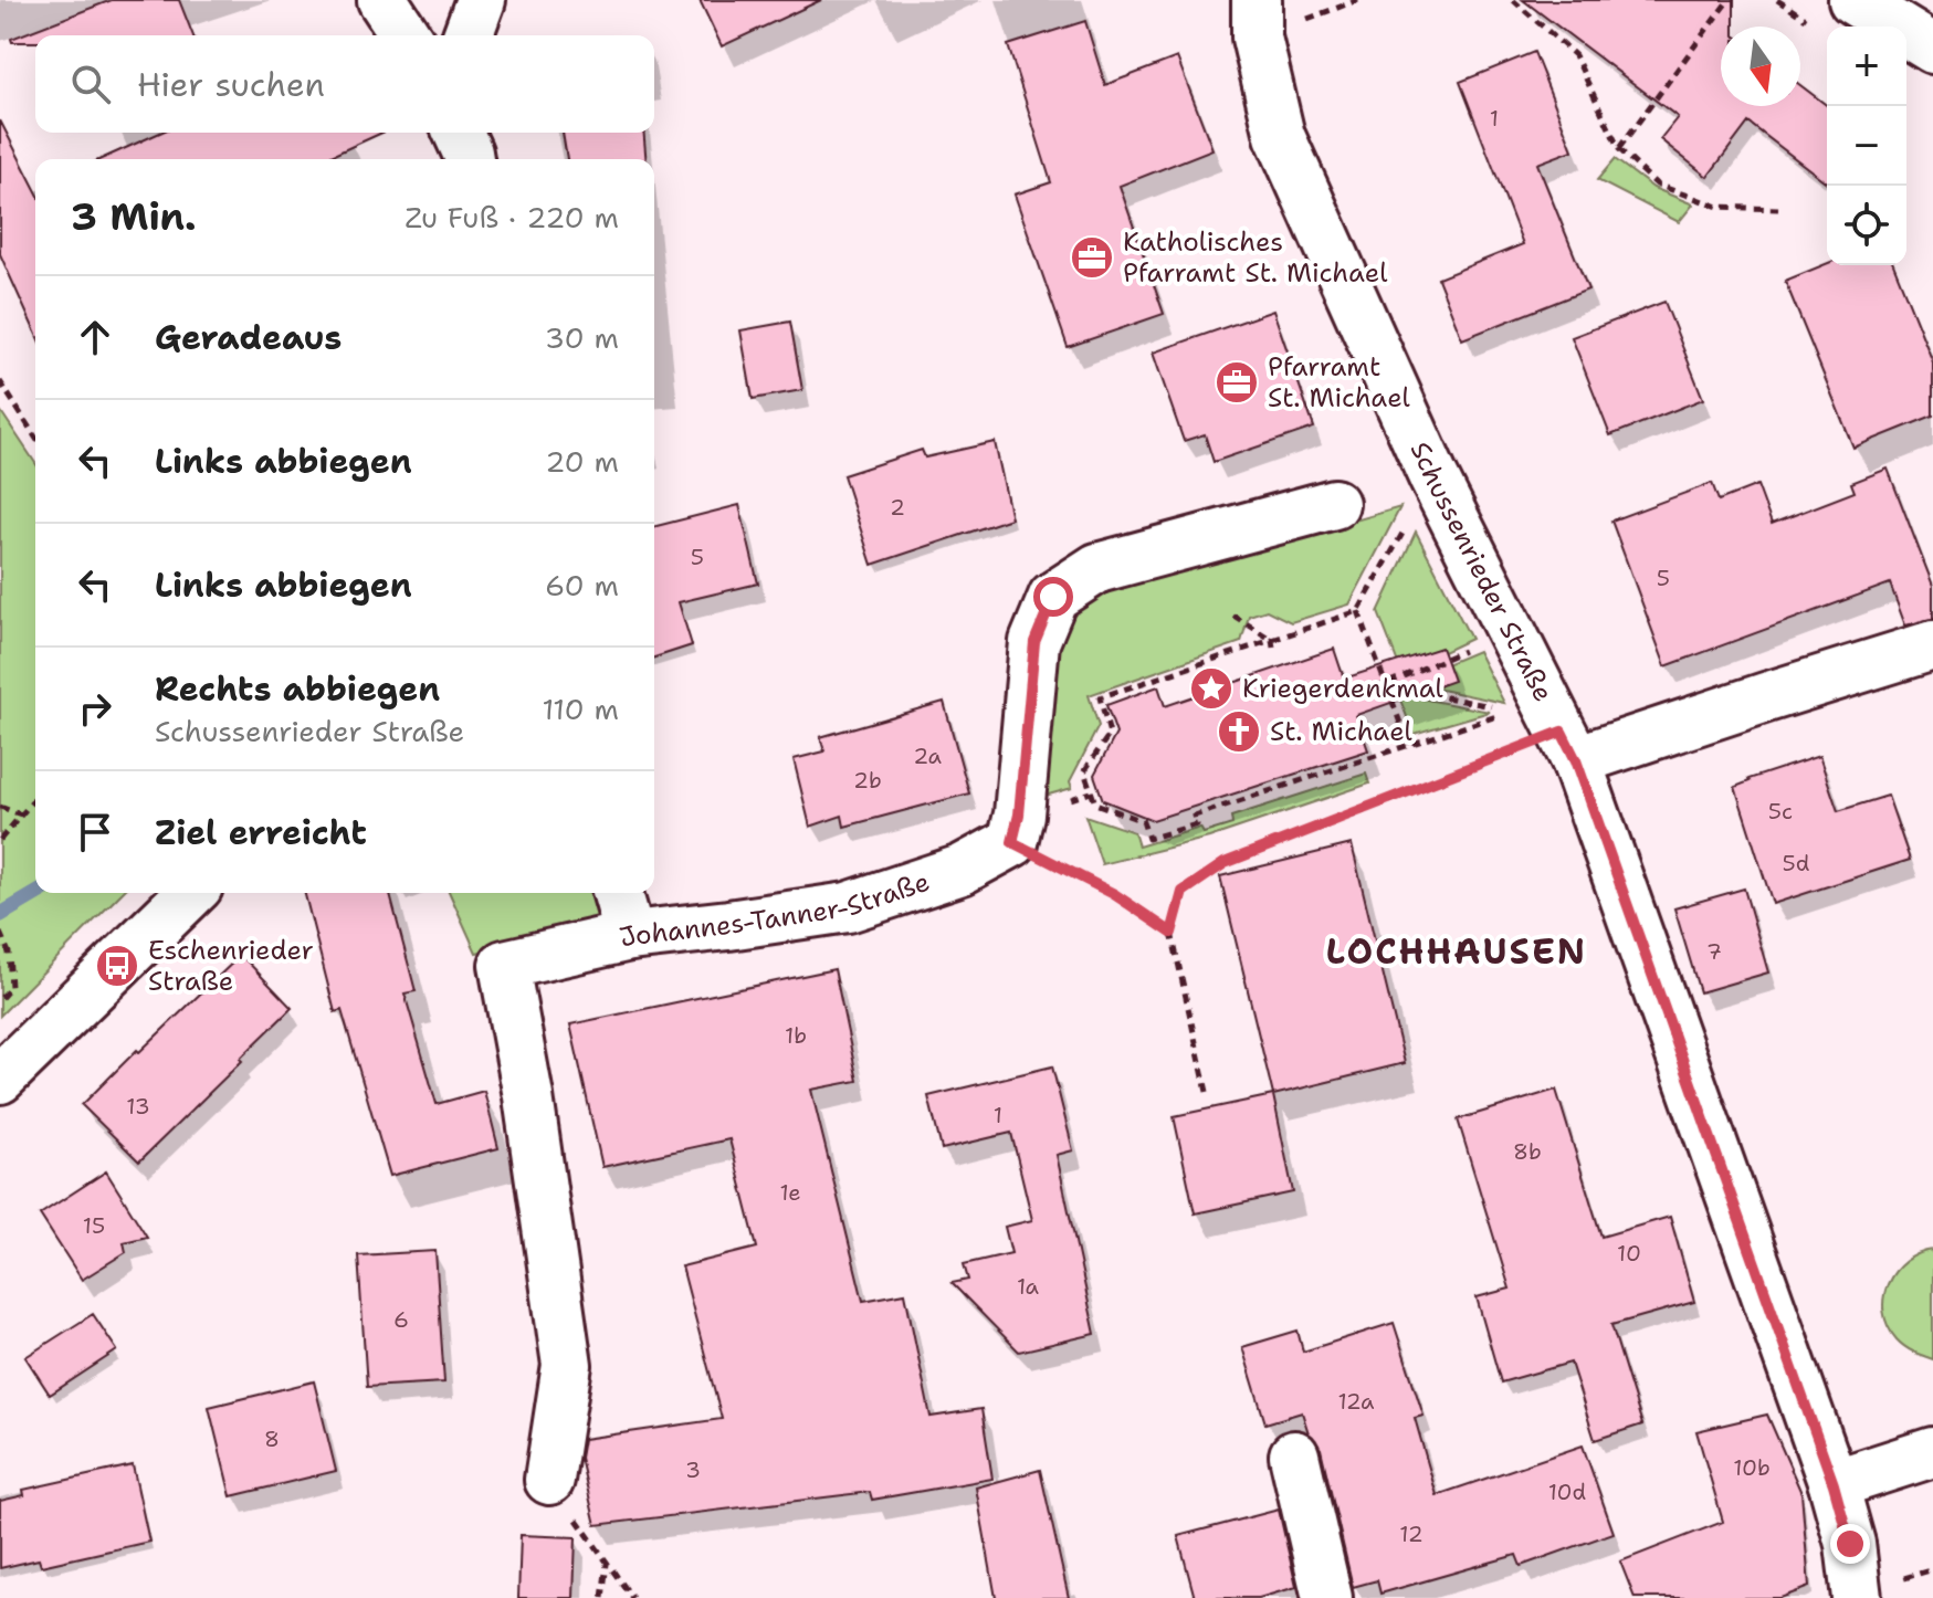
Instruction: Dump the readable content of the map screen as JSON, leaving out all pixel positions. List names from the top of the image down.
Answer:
{
  "streets": {
    "street": ["Schussenrieder Straße", "Johannes-Tanner-Straße"]
  },
  "districts": ["LOCHHAUSEN"],
  "places": {
    "office": ["Katholisches Pfarramt St. Michael", "Pfarramt St. Michael"],
    "place": ["Kriegerdenkmal"],
    "church": ["St. Michael"],
    "bus stop": ["Eschenrieder Straße"]
  },
  "house_numbers": [
    "1",
    "2",
    "5",
    "5",
    "2a",
    "2b",
    "5c",
    "5d",
    "7",
    "1b",
    "13",
    "1",
    "8b",
    "1e",
    "15",
    "10",
    "1a",
    "6",
    "12a",
    "8",
    "10b",
    "3",
    "10d",
    "12"
  ],
  "north": "bottom",
  "page": {
    "map_buttons": ["+", "−"],
    "search": "Hier suchen",
    "heading": ["3 Min.", "Zu Fuß · 220 m"],
    "list": [
      ["Geradeaus", "30 m"],
      ["Links abbiegen", "20 m"],
      ["Links abbiegen", "60 m"],
      ["Rechts abbiegen", "Schussenrieder Straße", "110 m"],
      "Ziel erreicht"
    ]
  }
}
